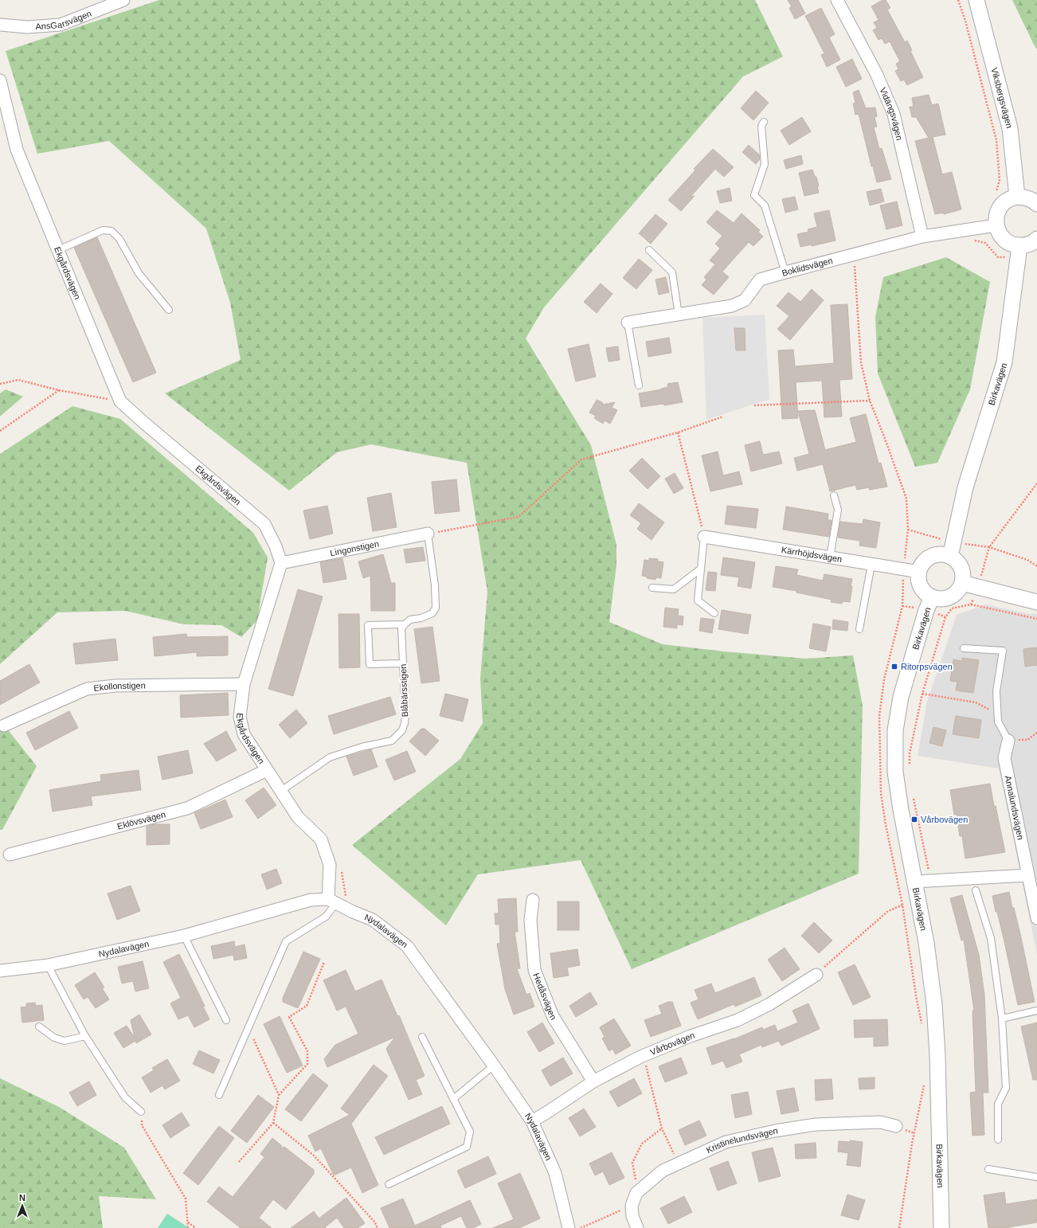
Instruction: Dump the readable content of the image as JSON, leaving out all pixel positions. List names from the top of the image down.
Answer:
{
  "streets": {
    "street": [
      "AnsGarsvägen",
      "Viksbergsvägen",
      "Vidängsvägen",
      "Boklidsvägen",
      "Ekgårdsvägen",
      "Birkavägen",
      "Lingonstigen",
      "Kärrhöjdsvägen",
      "Ekollonstigen",
      "Annalundsvägen",
      "Eklövsvägen",
      "Nydalavägen",
      "Hedåsvägen",
      "Vårbovägen",
      "Kristinelundsvägen"
    ],
    "lane": ["Blåbärsstigen"]
  },
  "crossings": [
    ["Vidängsvägen", "Boklidsvägen"],
    ["Ekgårdsvägen", "Lingonstigen"],
    ["Ekgårdsvägen", "Ekollonstigen"],
    ["Ekgårdsvägen", "Blåbärsstigen"],
    ["Ekgårdsvägen", "Eklövsvägen"],
    ["Ekgårdsvägen", "Nydalavägen"],
    ["Birkavägen", "Kärrhöjdsvägen"],
    ["Nydalavägen", "Vårbovägen"],
    ["Hedåsvägen", "Vårbovägen"]
  ],
  "places": {
    "transit": ["Ritorpsvägen", "Vårbovägen"]
  },
  "north": "top"
}
